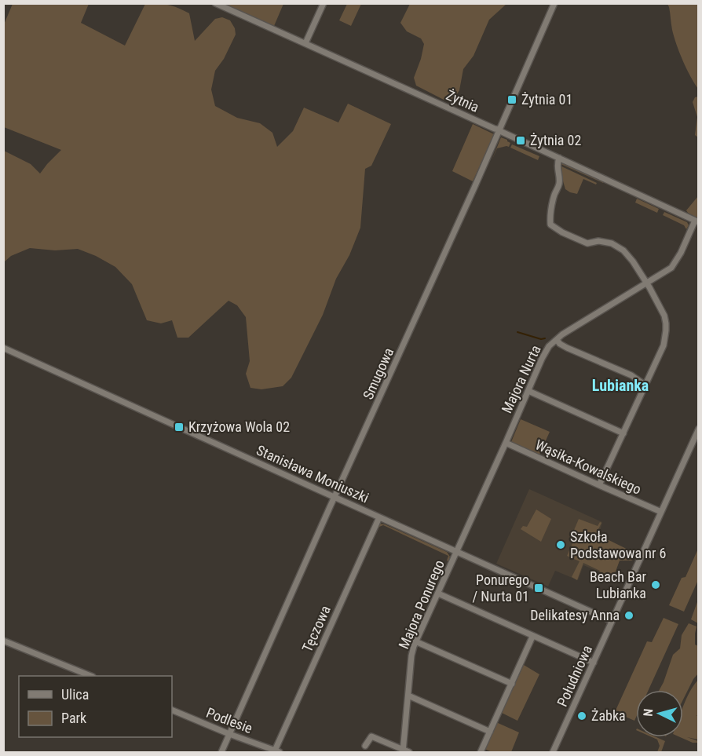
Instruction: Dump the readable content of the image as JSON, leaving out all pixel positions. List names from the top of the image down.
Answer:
{
  "streets": {
    "street": [
      "Żytnia",
      "Smugowa",
      "Majora Nurta",
      "Wąsika-Kowalskiego",
      "Stanisława Moniuszki",
      "Majora Ponurego",
      "Tęczowa",
      "Południowa",
      "Podlesie"
    ]
  },
  "crossings": [
    ["Żytnia", "Smugowa"],
    ["Żytnia", "Majora Nurta"],
    ["Smugowa", "Stanisława Moniuszki"],
    ["Smugowa", "Podlesie"],
    ["Majora Nurta", "Wąsika-Kowalskiego"],
    ["Majora Nurta", "Stanisława Moniuszki"],
    ["Majora Nurta", "Majora Ponurego"],
    ["Wąsika-Kowalskiego", "Południowa"],
    ["Stanisława Moniuszki", "Majora Ponurego"],
    ["Stanisława Moniuszki", "Tęczowa"],
    ["Stanisława Moniuszki", "Południowa"],
    ["Tęczowa", "Podlesie"]
  ],
  "districts": ["Lubianka"],
  "places": {
    "transit": [
      "Żytnia 01",
      "Żytnia 02",
      "Krzyżowa Wola 02",
      "Ponurego / Nurta 01"
    ],
    "other": [
      "Szkoła Podstawowa nr 6",
      "Beach Bar Lubianka",
      "Delikatesy Anna",
      "Żabka"
    ]
  },
  "legend": ["Ulica", "Park"],
  "north": "left"
}
